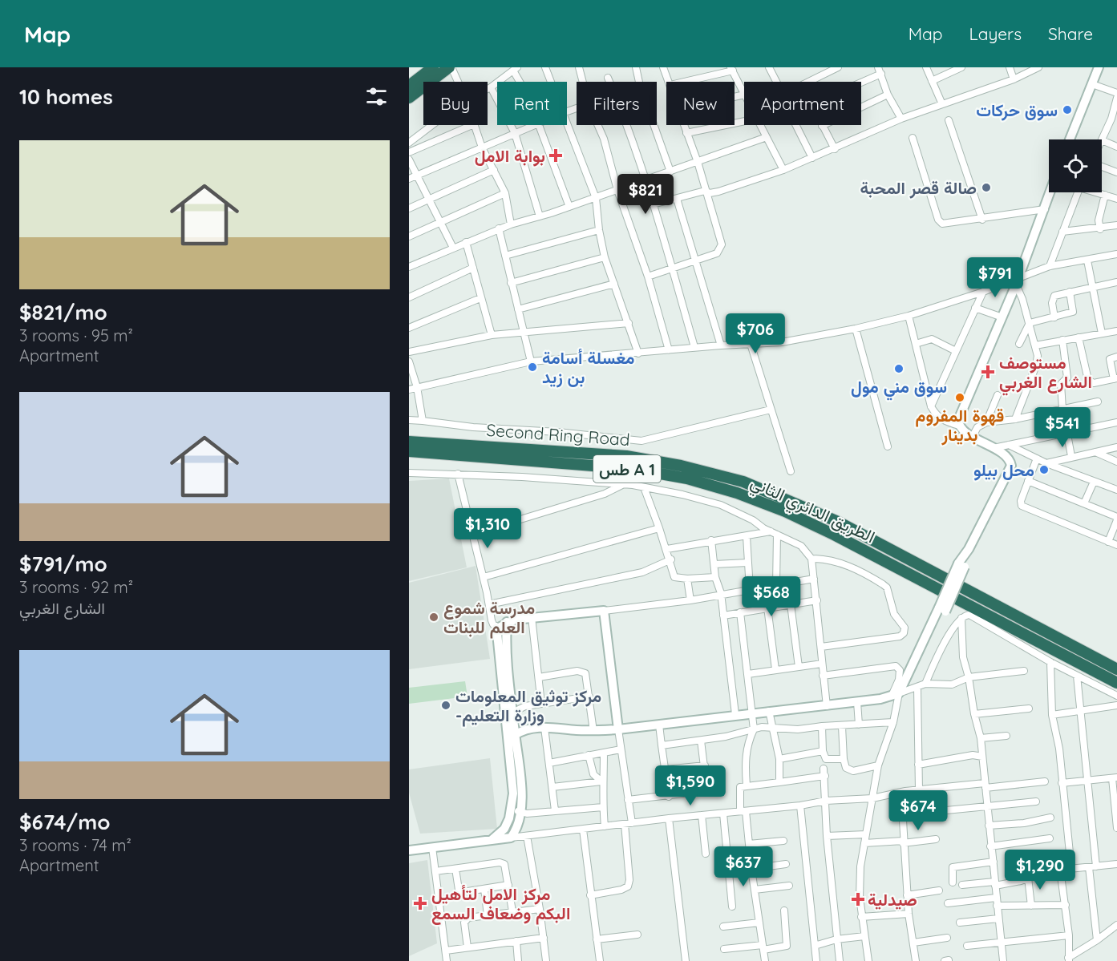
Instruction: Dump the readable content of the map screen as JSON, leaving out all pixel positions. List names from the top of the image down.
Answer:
{
  "streets": {
    "highway": ["Second Ring Road", "طس A 1", "الطريق الدائري الثاني"]
  },
  "crossings": [
    ["Second Ring Road", "الطريق الدائري الثاني"]
  ],
  "places": {
    "other": [
      "سوق حركات",
      "صالة قصر المحبة",
      "مغسلة أسامة بن زيد",
      "سوق مني مول",
      "قهوة المفروم بدينار",
      "محل بيلو",
      "مدرسة شموع العلم للبنات",
      "مركز توثيق المعلومات -وزارة التعليم"
    ],
    "health": [
      "بوابة الامل",
      "مستوصف الشارع الغربي",
      "صيدلية",
      "مركز الامل لتأهيل البكم وضعاف السمع"
    ]
  },
  "page": {
    "header": "Map",
    "nav": ["Map", "Layers", "Share"],
    "heading": "10 homes",
    "chip": [
      "Buy",
      "Rent",
      "Filters",
      "New",
      "Apartment"
    ],
    "list": [
      {
        "name": "$821/mo",
        "note": "3 rooms · 95 m² · Apartment"
      },
      {
        "name": "$791/mo",
        "note": "3 rooms · 92 m² · الشارع الغربي"
      },
      {
        "name": "$674/mo",
        "note": "3 rooms · 74 m² · Apartment"
      }
    ],
    "price": [
      "$821",
      "$791",
      "$706",
      "$541",
      "$1,310",
      "$568",
      "$1,590",
      "$674",
      "$637",
      "$1,290"
    ]
  }
}
